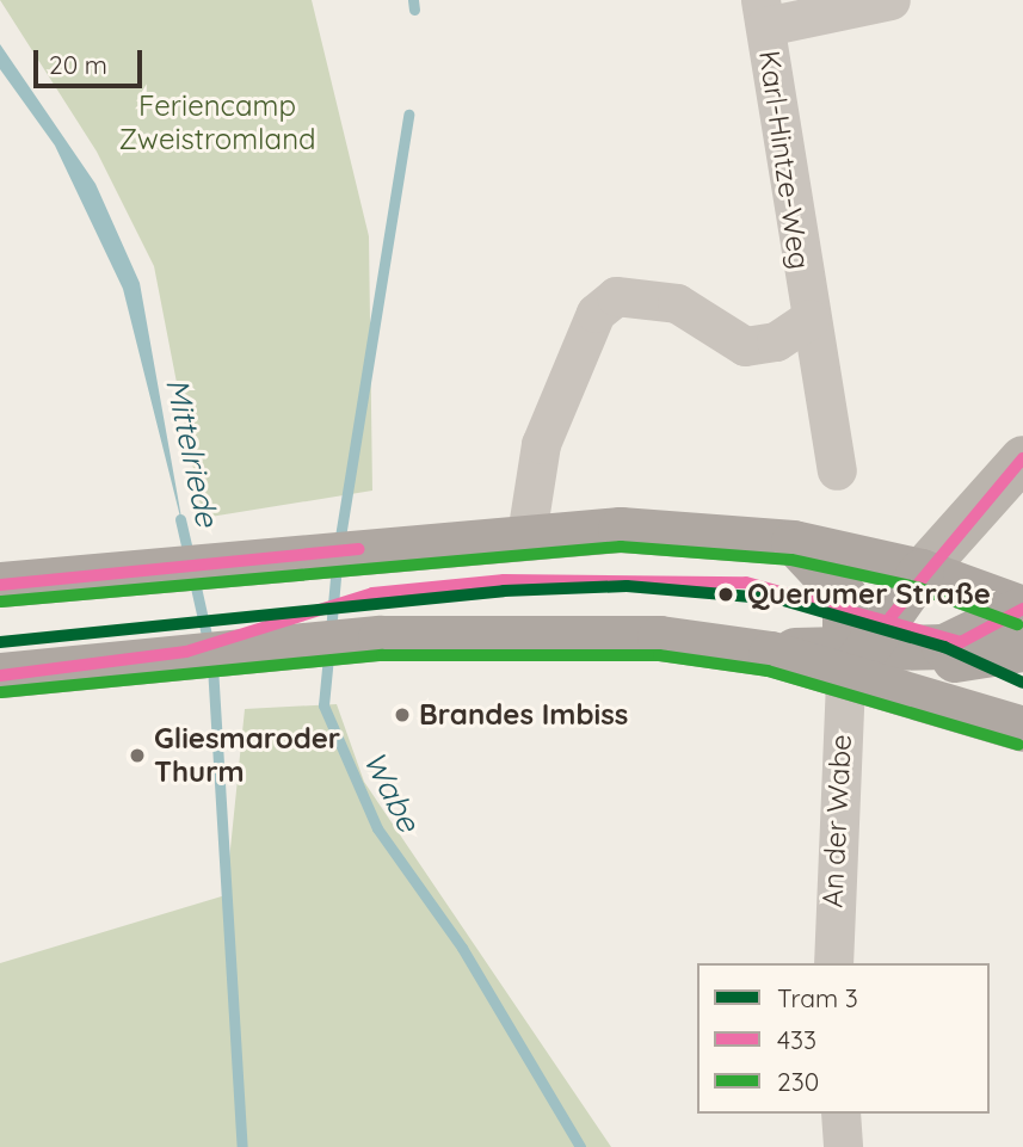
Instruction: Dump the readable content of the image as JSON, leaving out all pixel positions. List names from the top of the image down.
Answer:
{
  "streets": {
    "street": ["Karl-Hintze-Weg", "An der Wabe"]
  },
  "water": ["Mittelriede", "Wabe"],
  "parks": ["Feriencamp Zweistromland"],
  "places": ["Querumer Straße", "Brandes Imbiss", "Gliesmaroder Thurm"],
  "lines": ["transit line 433", "transit line 230", "tram line 3"],
  "legend": ["Tram 3", "433", "230"],
  "scale_bar": "20 m"
}
